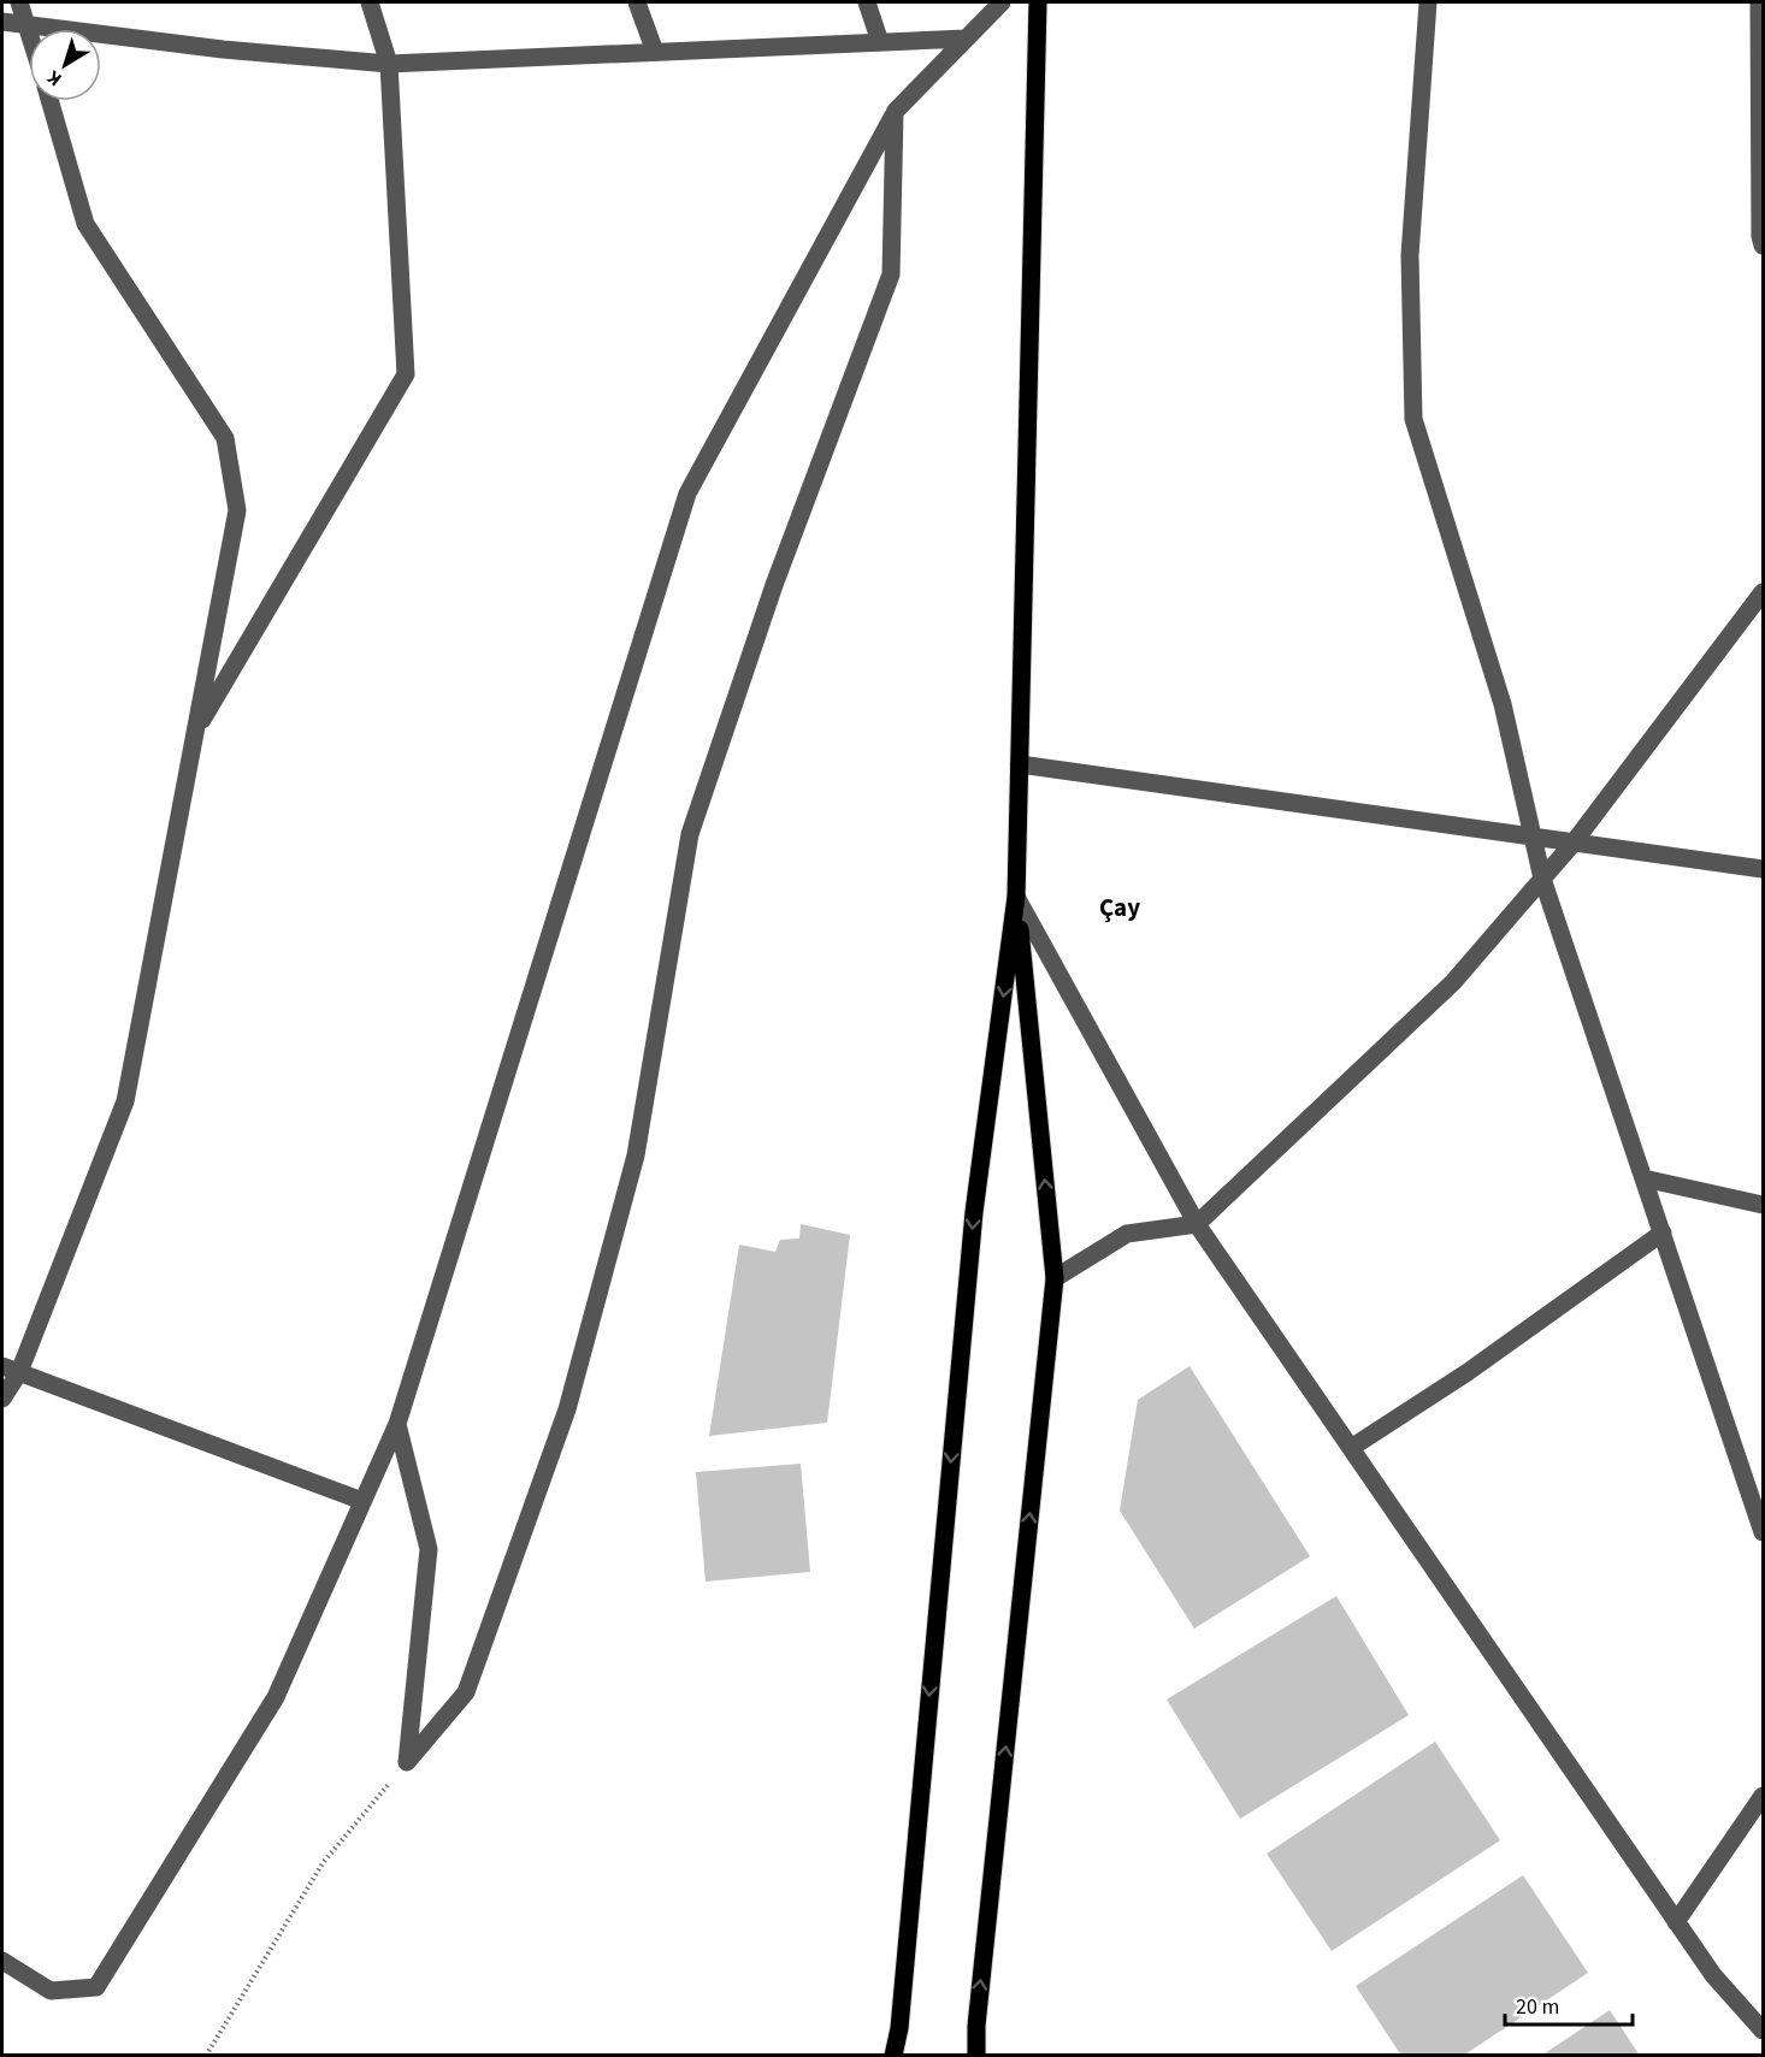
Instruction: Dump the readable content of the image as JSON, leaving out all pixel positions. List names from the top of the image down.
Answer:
{
  "districts": ["Çay"],
  "scale_bar": "20 m",
  "north": "bottom left"
}
